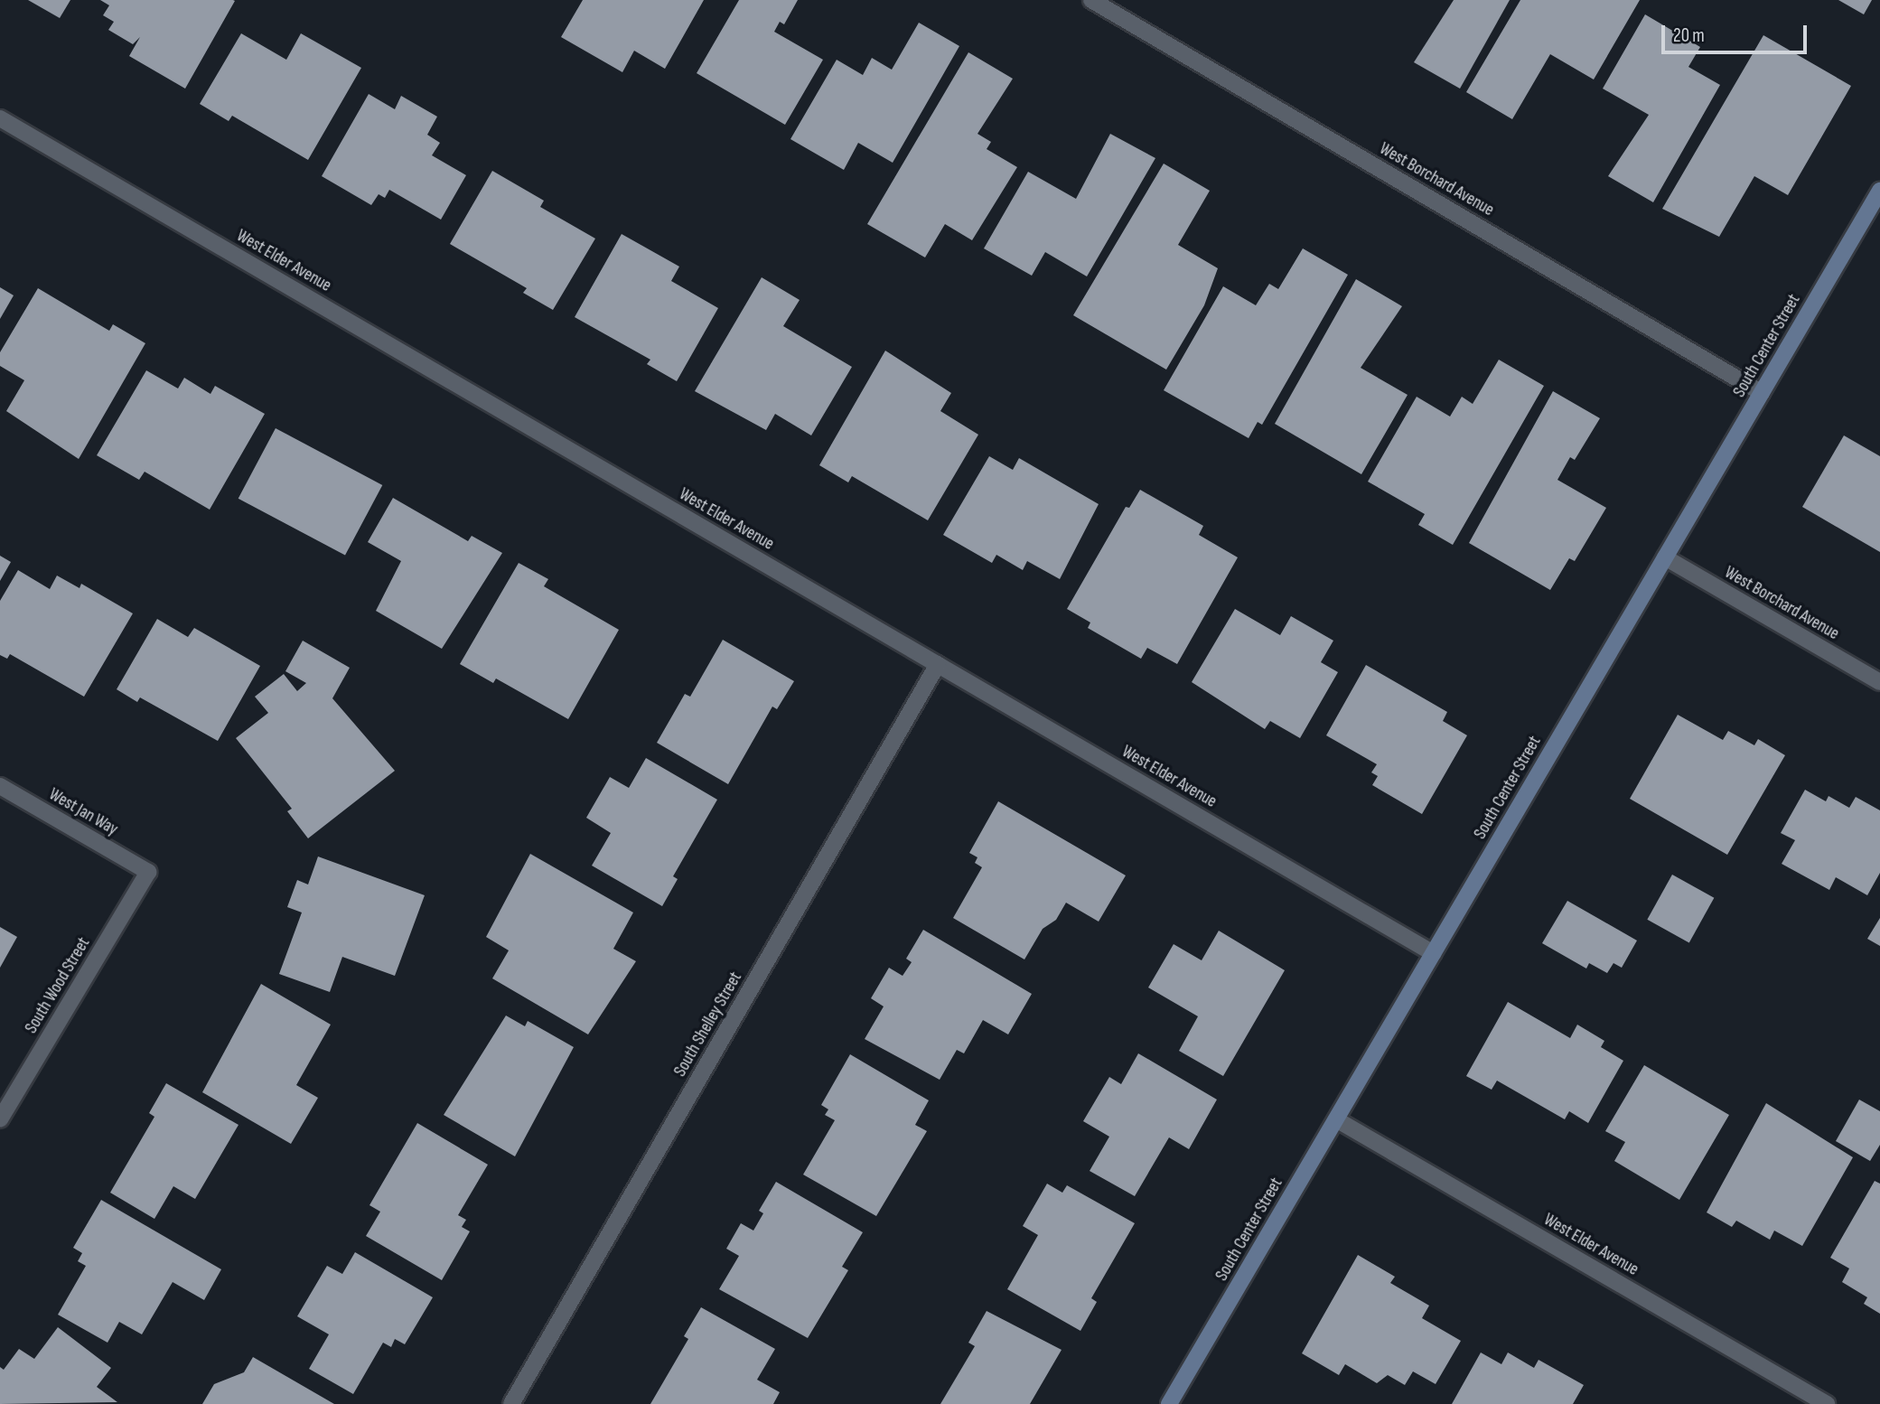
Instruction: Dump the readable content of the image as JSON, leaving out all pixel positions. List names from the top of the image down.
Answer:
{
  "streets": {
    "street": [
      "West Borchard Avenue",
      "West Elder Avenue",
      "South Center Street",
      "West Jan Way",
      "South Wood Street",
      "South Shelley Street"
    ]
  },
  "crossings": [
    ["West Borchard Avenue", "South Center Street"],
    ["West Elder Avenue", "South Center Street"],
    ["West Elder Avenue", "South Shelley Street"],
    ["West Jan Way", "South Wood Street"]
  ],
  "scale_bar": "20 m"
}
